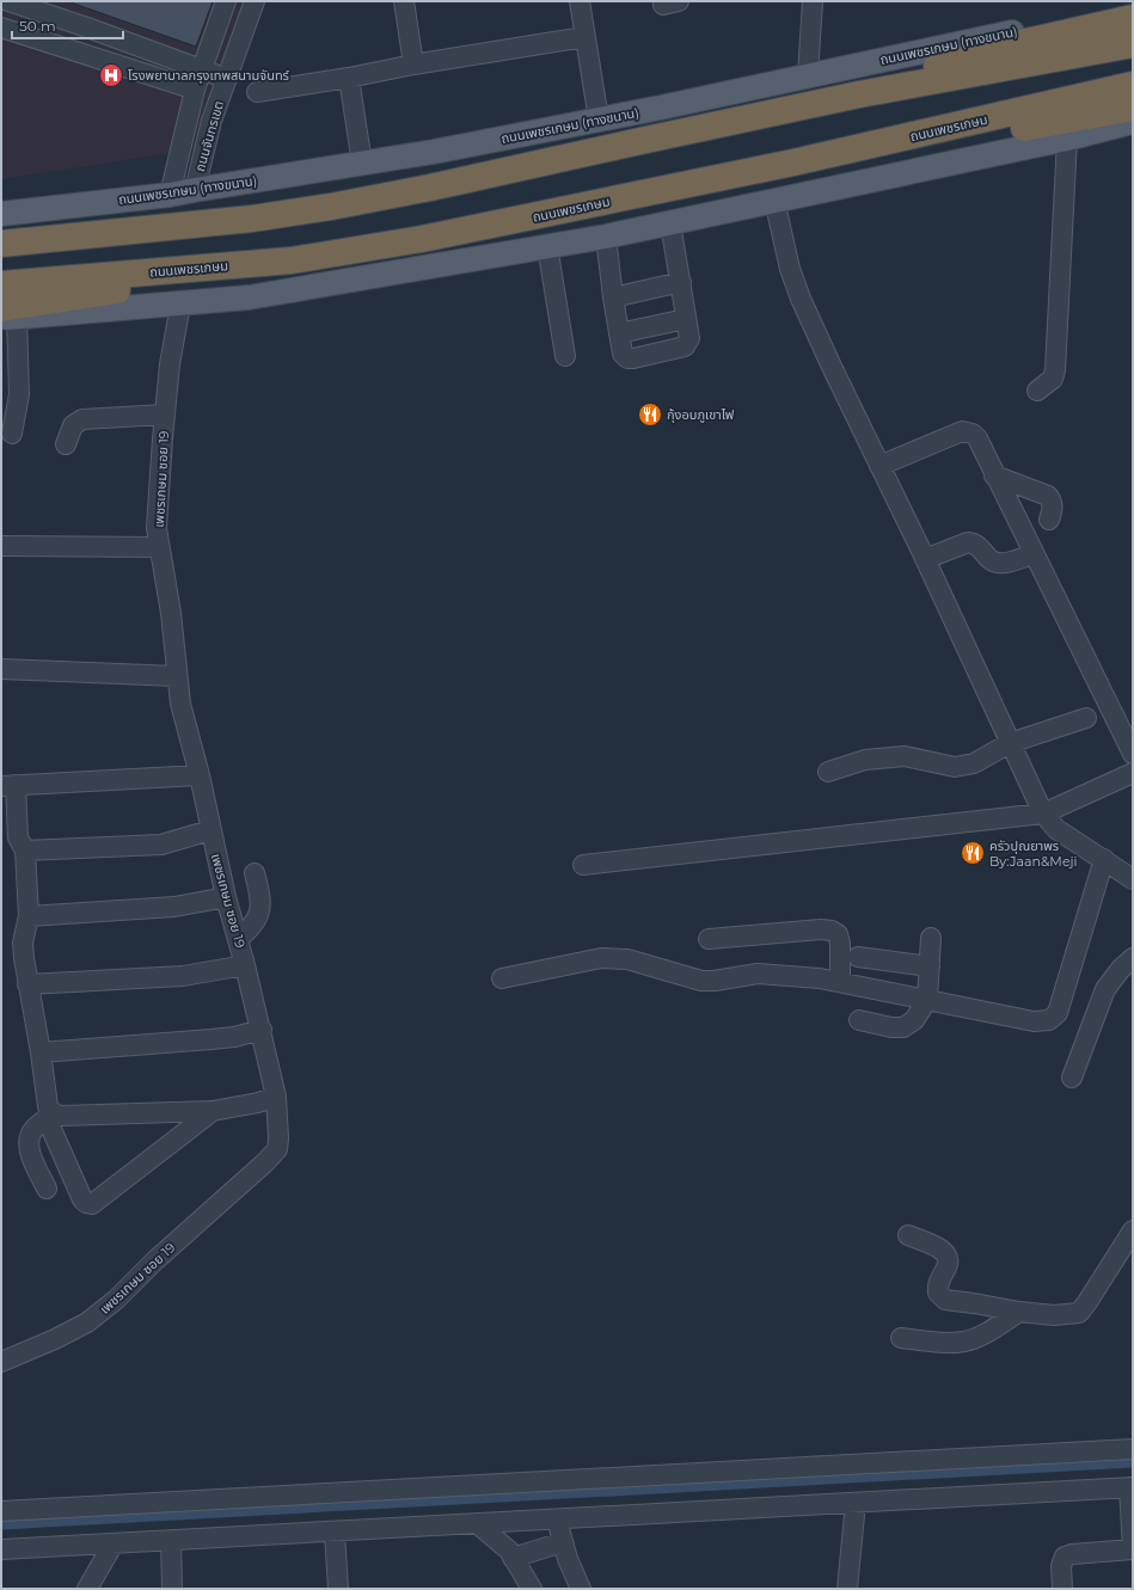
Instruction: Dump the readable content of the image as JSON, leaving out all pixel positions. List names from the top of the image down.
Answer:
{
  "streets": {
    "highway": ["ถนนเพชรเกษม"],
    "main road": ["ถนนเพชรเกษม (ทางขนาน)"],
    "street": ["ถนนจันทรเขต", "เพชรเกษม ซอย 19"]
  },
  "crossings": [
    ["ถนนเพชรเกษม (ทางขนาน)", "ถนนจันทรเขต"]
  ],
  "places": {
    "hospital": ["โรงพยาบาลกรุงเทพสนามจันทร์"],
    "restaurant": ["กุ้งอบภูเขาไฟ", "ครัวปุณยาพร By:Jaan&Meji"]
  },
  "scale_bar": "50 m"
}
